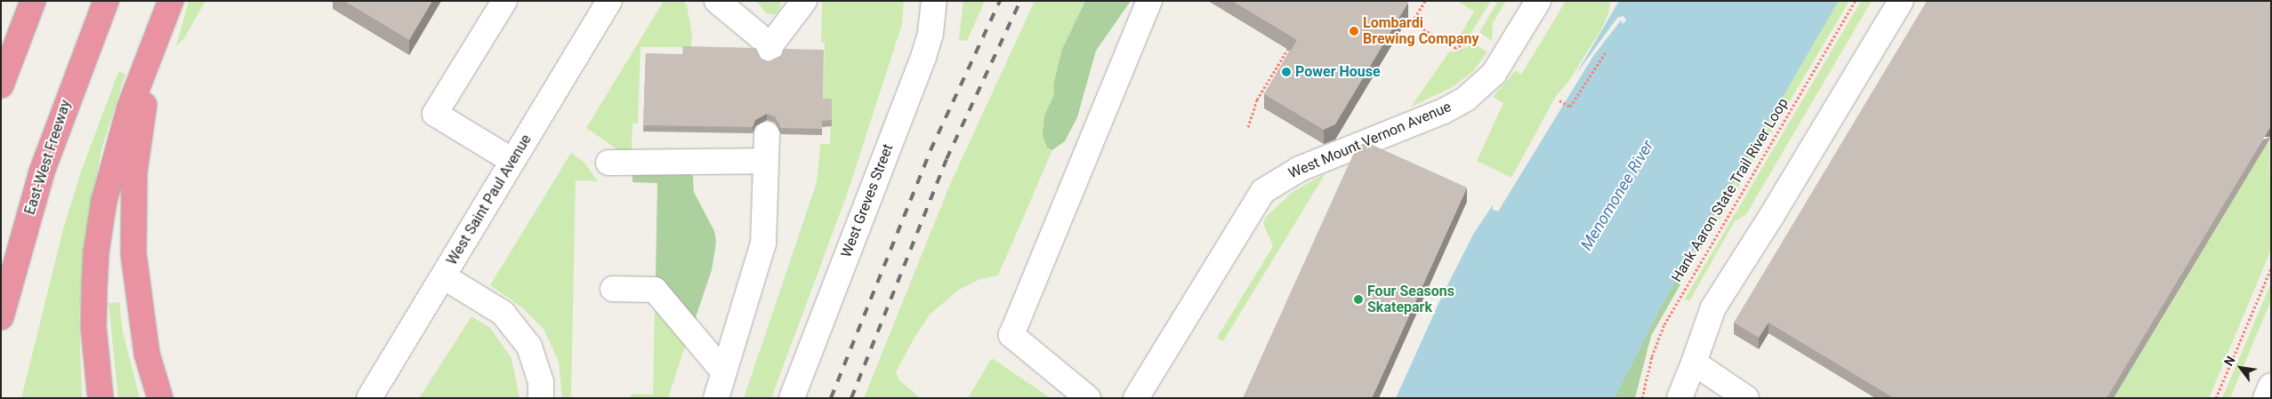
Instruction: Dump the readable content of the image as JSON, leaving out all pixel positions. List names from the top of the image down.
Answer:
{
  "streets": {
    "highway": ["East-West Freeway"],
    "street": ["West Mount Vernon Avenue", "West Saint Paul Avenue", "West Greves Street"],
    "path": ["Hank Aaron State Trail River Loop"]
  },
  "water": ["Menomonee River"],
  "places": ["Lombardi Brewing Company", "Power House", "Four Seasons Skatepark"],
  "north": "top left"
}
